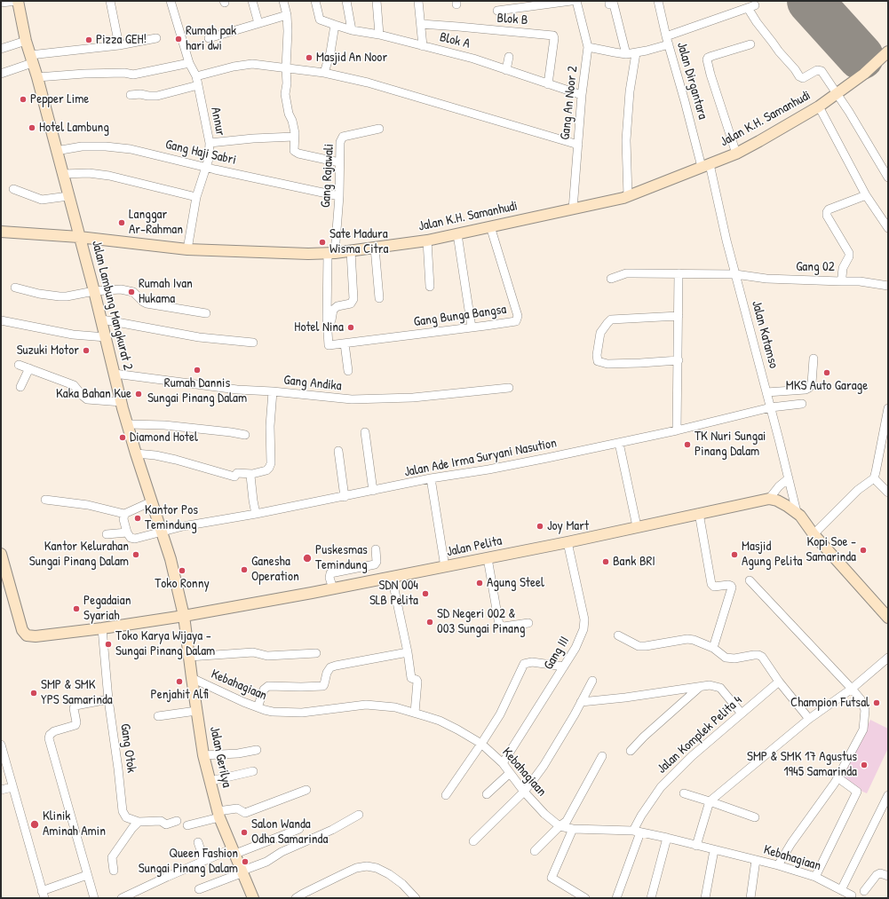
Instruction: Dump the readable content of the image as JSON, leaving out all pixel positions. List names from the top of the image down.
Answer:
{
  "streets": {
    "street": [
      "Blok B",
      "Blok A",
      "Jalan Dirgantara",
      "Gang An Noor 2",
      "Jalan K.H. Samanhudi",
      "Annur",
      "Gang Haji Sabri",
      "Gang Rajawali",
      "Gang 02",
      "Jalan Lambung Mangkurat 2",
      "Gang Bunga Bangsa",
      "Jalan Katamso",
      "Gang Andika",
      "Jalan Ade Irma Suryani Nasution",
      "Jalan Pelita",
      "Gang III",
      "Kebahagiaan",
      "Jalan Komplek Pelita 4",
      "Gang Otok",
      "Jalan Gerilya"
    ]
  },
  "crossings": [
    ["Blok B", "Blok A"],
    ["Blok A", "Gang An Noor 2"],
    ["Jalan Dirgantara", "Jalan K.H. Samanhudi"],
    ["Jalan Dirgantara", "Jalan Katamso"],
    ["Gang An Noor 2", "Jalan K.H. Samanhudi"],
    ["Jalan K.H. Samanhudi", "Annur"],
    ["Jalan K.H. Samanhudi", "Gang Rajawali"],
    ["Jalan K.H. Samanhudi", "Jalan Lambung Mangkurat 2"],
    ["Jalan K.H. Samanhudi", "Gang Bunga Bangsa"],
    ["Jalan K.H. Samanhudi", "Jalan Katamso"],
    ["Annur", "Gang Haji Sabri"],
    ["Gang Haji Sabri", "Gang Rajawali"],
    ["Gang Haji Sabri", "Jalan Lambung Mangkurat 2"],
    ["Gang Rajawali", "Gang Bunga Bangsa"],
    ["Gang 02", "Jalan Katamso"],
    ["Jalan Lambung Mangkurat 2", "Gang Andika"],
    ["Jalan Lambung Mangkurat 2", "Jalan Ade Irma Suryani Nasution"],
    ["Jalan Lambung Mangkurat 2", "Jalan Pelita"],
    ["Jalan Lambung Mangkurat 2", "Jalan Gerilya"],
    ["Jalan Katamso", "Jalan Ade Irma Suryani Nasution"],
    ["Jalan Pelita", "Gang III"],
    ["Jalan Pelita", "Gang Otok"],
    ["Jalan Pelita", "Jalan Gerilya"],
    ["Gang III", "Kebahagiaan"],
    ["Kebahagiaan", "Jalan Komplek Pelita 4"],
    ["Kebahagiaan", "Jalan Gerilya"]
  ],
  "places": [
    "Rumah pak hari dwi",
    "Pizza GEH!",
    "Masjid An Noor",
    "Pepper Lime",
    "Hotel Lambung",
    "Langgar Ar-Rahman",
    "Sate Madura Wisma Citra",
    "Rumah Ivan Hukama",
    "Hotel Nina",
    "Suzuki Motor",
    "Rumah Dannis Sungai Pinang Dalam",
    "MKS Auto Garage",
    "Kaka Bahan Kue",
    "Diamond Hotel",
    "TK Nuri Sungai Pinang Dalam",
    "Kantor Pos Temindung",
    "Joy Mart",
    "Kopi Soe - Samarinda",
    "Kantor Kelurahan Sungai Pinang Dalam",
    "Masjid Agung Pelita",
    "Puskesmas Temindung",
    "Bank BRI",
    "Ganesha Operation",
    "Toko Ronny",
    "Agung Steel",
    "SDN 004 SLB Pelita",
    "Pegadaian Syariah",
    "SD Negeri 002 & 003 Sungai Pinang",
    "Toko Karya Wijaya - Sungai Pinang Dalam",
    "Penjahit Alfi",
    "SMP & SMK YPS Samarinda",
    "Champion Futsal",
    "SMP & SMK 17 Agustus 1945 Samarinda",
    "Klinik Aminah Amin",
    "Salon Wanda Odha Samarinda",
    "Queen Fashion Sungai Pinang Dalam"
  ]
}
